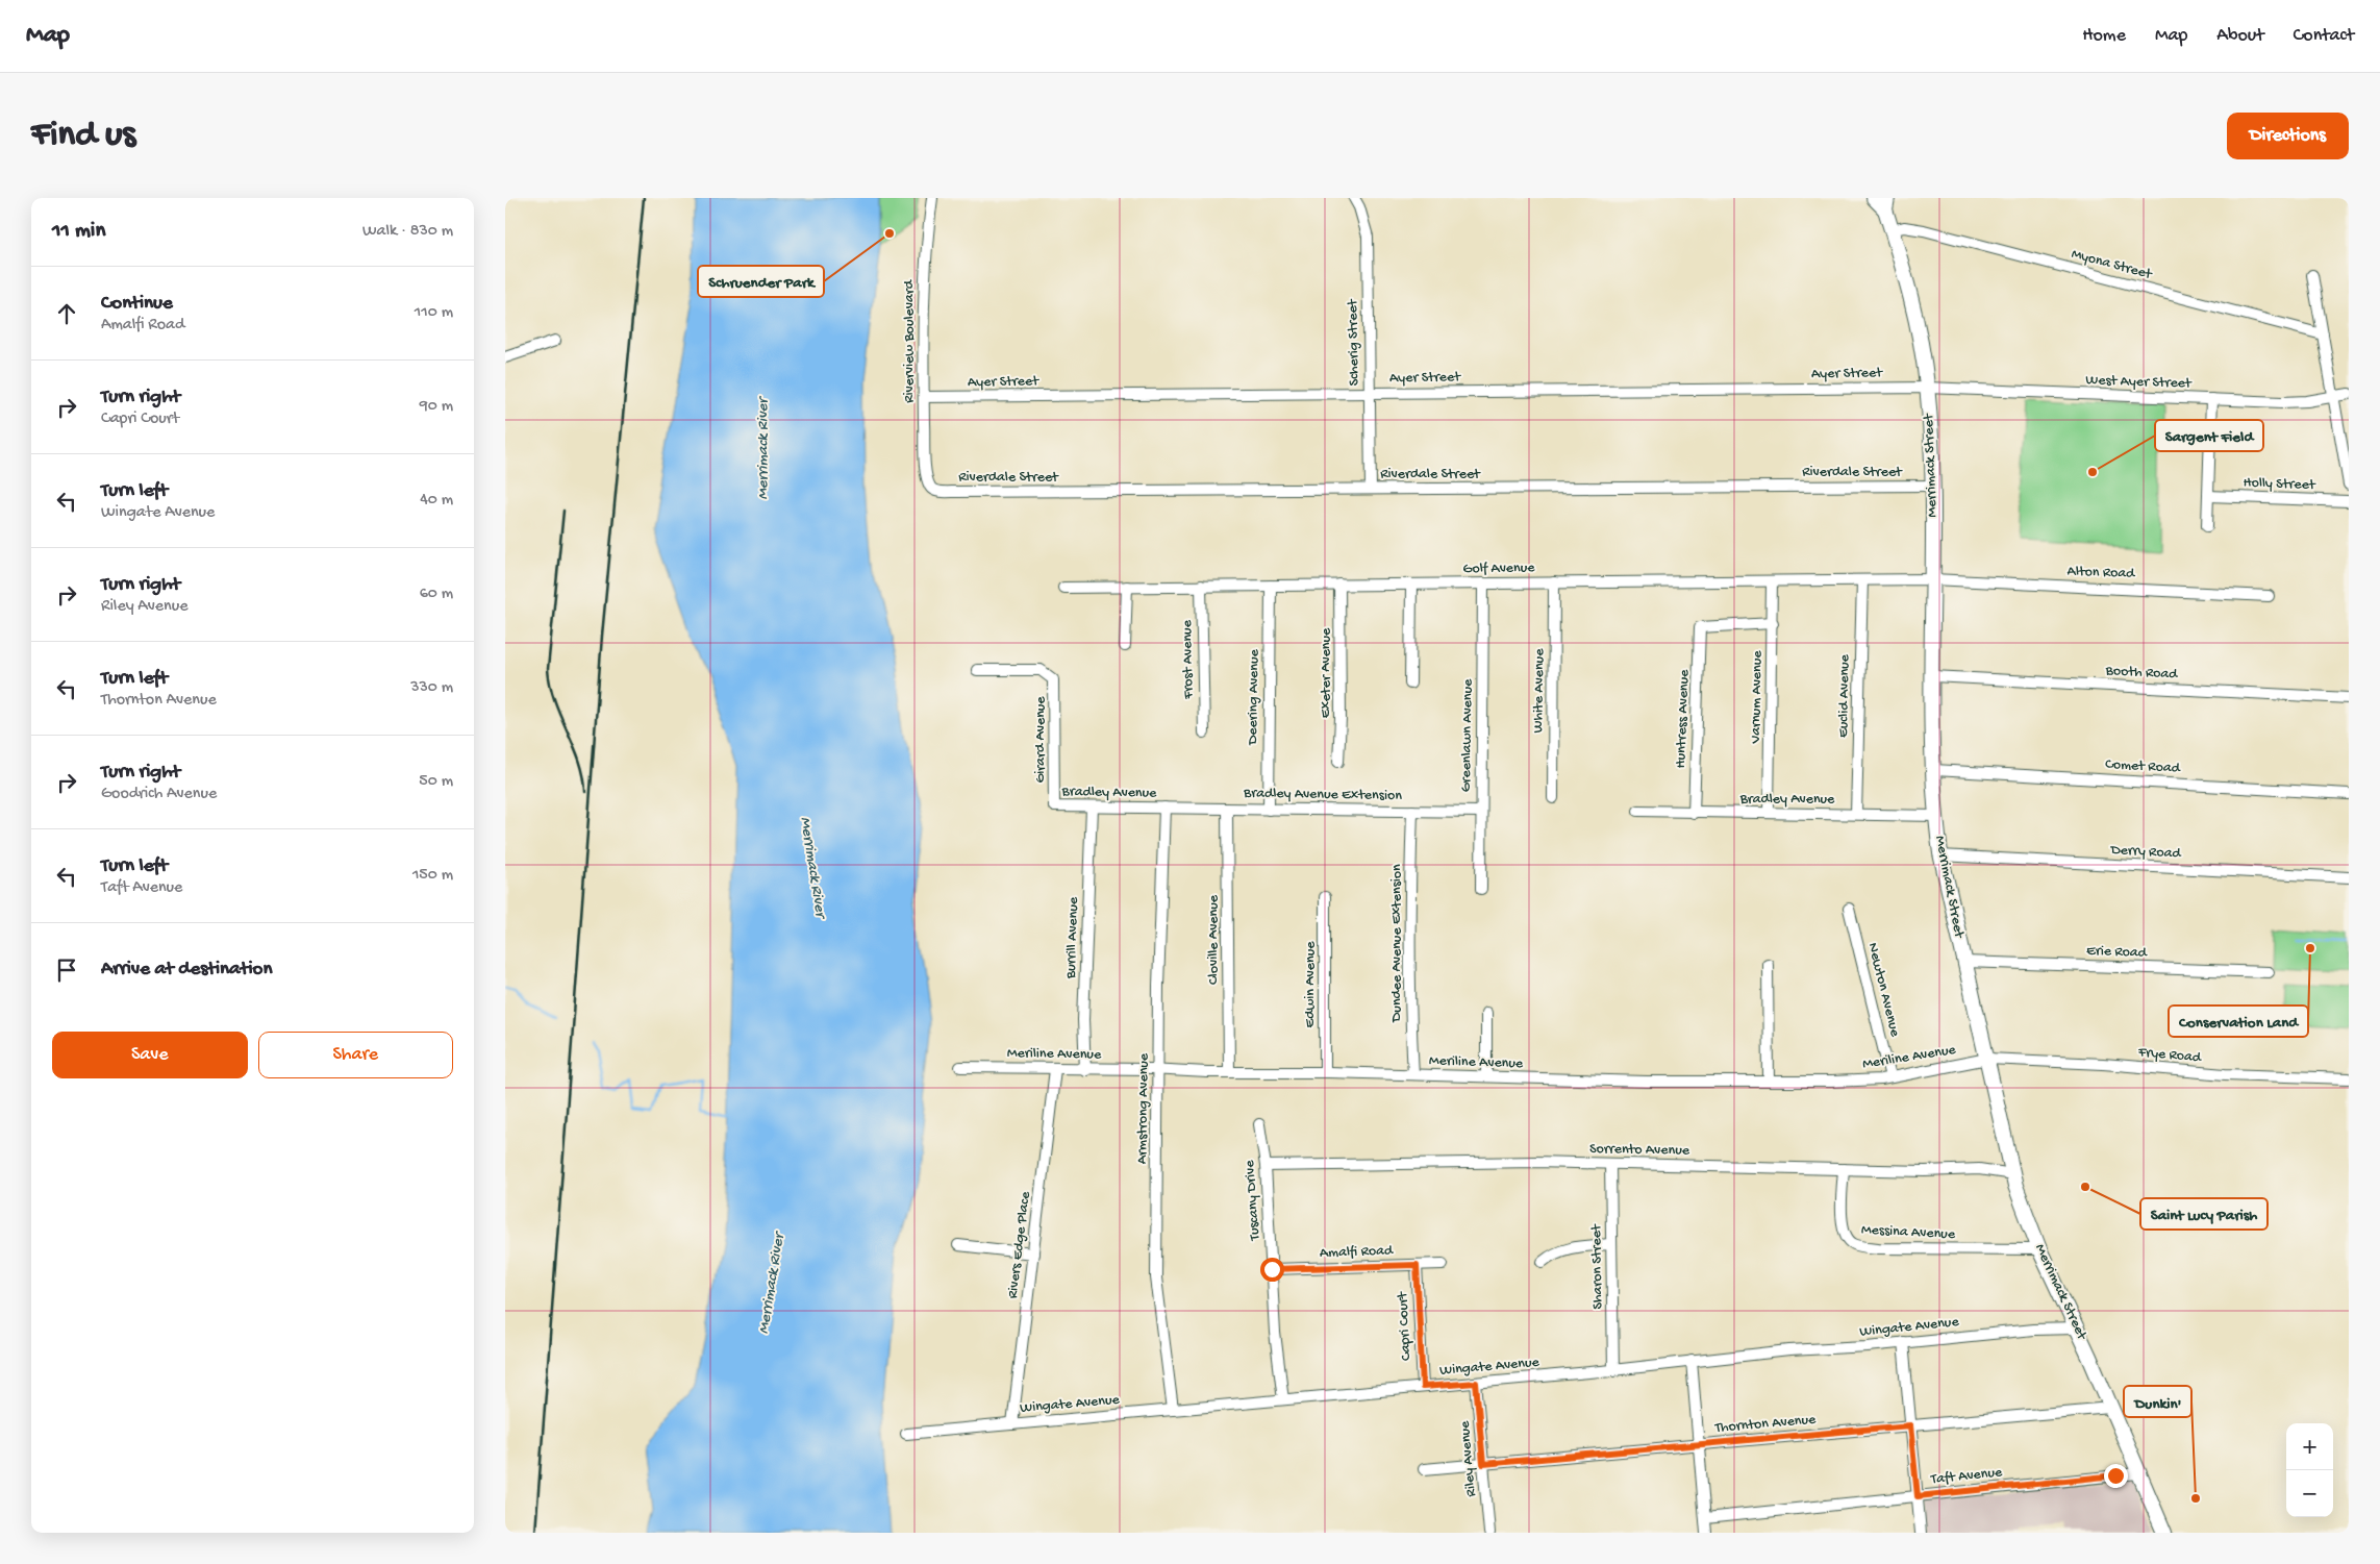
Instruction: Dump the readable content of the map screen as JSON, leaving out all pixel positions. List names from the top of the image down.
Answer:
{
  "streets": {
    "main road": ["Merrimack Street"],
    "street": [
      "Myona Street",
      "Riverview Boulevard",
      "Scherig Street",
      "Ayer Street",
      "West Ayer Street",
      "Riverdale Street",
      "Holly Street",
      "Golf Avenue",
      "Alton Road",
      "Frost Avenue",
      "Exeter Avenue",
      "Booth Road",
      "White Avenue",
      "Euclid Avenue",
      "Deering Avenue",
      "Varnum Avenue",
      "Huntress Avenue",
      "Greenlawn Avenue",
      "Girard Avenue",
      "Comet Road",
      "Bradley Avenue",
      "Bradley Avenue Extension",
      "Derry Road",
      "Burrill Avenue",
      "Cloville Avenue",
      "Dundee Avenue Extension",
      "Erie Road",
      "Edwin Avenue",
      "Newton Avenue",
      "Meriline Avenue",
      "Frye Road",
      "Armstrong Avenue",
      "Sorrento Avenue",
      "Tuscany Drive",
      "Messina Avenue",
      "Rivers Edge Place",
      "Amalfi Road",
      "Sharon Street",
      "Capri Court",
      "Wingate Avenue",
      "Thornton Avenue",
      "Riley Avenue",
      "Taft Avenue"
    ]
  },
  "crossings": [
    ["Myona Street", "Merrimack Street"],
    ["Riverview Boulevard", "Ayer Street"],
    ["Riverview Boulevard", "Riverdale Street"],
    ["Scherig Street", "Ayer Street"],
    ["Scherig Street", "Riverdale Street"],
    ["Ayer Street", "West Ayer Street"],
    ["Ayer Street", "Merrimack Street"],
    ["West Ayer Street", "Merrimack Street"],
    ["Merrimack Street", "Riverdale Street"],
    ["Merrimack Street", "Golf Avenue"],
    ["Merrimack Street", "Alton Road"],
    ["Merrimack Street", "Booth Road"],
    ["Merrimack Street", "Comet Road"],
    ["Merrimack Street", "Bradley Avenue"],
    ["Merrimack Street", "Derry Road"],
    ["Merrimack Street", "Erie Road"],
    ["Merrimack Street", "Meriline Avenue"],
    ["Merrimack Street", "Frye Road"],
    ["Merrimack Street", "Sorrento Avenue"],
    ["Merrimack Street", "Messina Avenue"],
    ["Merrimack Street", "Wingate Avenue"],
    ["Merrimack Street", "Thornton Avenue"],
    ["Merrimack Street", "Taft Avenue"],
    ["Golf Avenue", "Alton Road"],
    ["Golf Avenue", "Frost Avenue"],
    ["Golf Avenue", "Exeter Avenue"],
    ["Golf Avenue", "White Avenue"],
    ["Golf Avenue", "Euclid Avenue"],
    ["Golf Avenue", "Deering Avenue"],
    ["Golf Avenue", "Varnum Avenue"],
    ["Golf Avenue", "Greenlawn Avenue"],
    ["Euclid Avenue", "Bradley Avenue"],
    ["Deering Avenue", "Bradley Avenue Extension"],
    ["Varnum Avenue", "Huntress Avenue"],
    ["Varnum Avenue", "Bradley Avenue"],
    ["Huntress Avenue", "Bradley Avenue"],
    ["Greenlawn Avenue", "Bradley Avenue Extension"],
    ["Girard Avenue", "Bradley Avenue"],
    ["Bradley Avenue", "Bradley Avenue Extension"],
    ["Bradley Avenue", "Burrill Avenue"],
    ["Bradley Avenue", "Armstrong Avenue"],
    ["Bradley Avenue Extension", "Cloville Avenue"],
    ["Bradley Avenue Extension", "Dundee Avenue Extension"],
    ["Bradley Avenue Extension", "Armstrong Avenue"],
    ["Burrill Avenue", "Meriline Avenue"],
    ["Cloville Avenue", "Meriline Avenue"],
    ["Dundee Avenue Extension", "Meriline Avenue"],
    ["Edwin Avenue", "Meriline Avenue"],
    ["Newton Avenue", "Meriline Avenue"],
    ["Meriline Avenue", "Frye Road"],
    ["Meriline Avenue", "Armstrong Avenue"],
    ["Meriline Avenue", "Rivers Edge Place"],
    ["Armstrong Avenue", "Wingate Avenue"],
    ["Sorrento Avenue", "Tuscany Drive"],
    ["Sorrento Avenue", "Messina Avenue"],
    ["Sorrento Avenue", "Sharon Street"],
    ["Tuscany Drive", "Amalfi Road"],
    ["Tuscany Drive", "Wingate Avenue"],
    ["Rivers Edge Place", "Wingate Avenue"],
    ["Amalfi Road", "Capri Court"],
    ["Sharon Street", "Wingate Avenue"],
    ["Capri Court", "Wingate Avenue"],
    ["Wingate Avenue", "Riley Avenue"],
    ["Thornton Avenue", "Riley Avenue"]
  ],
  "water": ["Merrimack River"],
  "places": [
    "Schruender Park",
    "Sargent Field",
    "Conservation Land",
    "Saint Lucy Parish",
    "Dunkin'"
  ],
  "page": {
    "header": "Map",
    "nav": [
      "Home",
      "Map",
      "About",
      "Contact"
    ],
    "buttons": [
      "Directions",
      ["Save", "Share"]
    ],
    "title": "Find us",
    "heading": ["11 min", "Walk · 830 m"],
    "list": [
      ["Continue", "Amalfi Road", "110 m"],
      ["Turn right", "Capri Court", "90 m"],
      ["Turn left", "Wingate Avenue", "40 m"],
      ["Turn right", "Riley Avenue", "60 m"],
      ["Turn left", "Thornton Avenue", "330 m"],
      ["Turn right", "Goodrich Avenue", "50 m"],
      ["Turn left", "Taft Avenue", "150 m"],
      "Arrive at destination"
    ],
    "map_buttons": ["+", "−"]
  }
}
